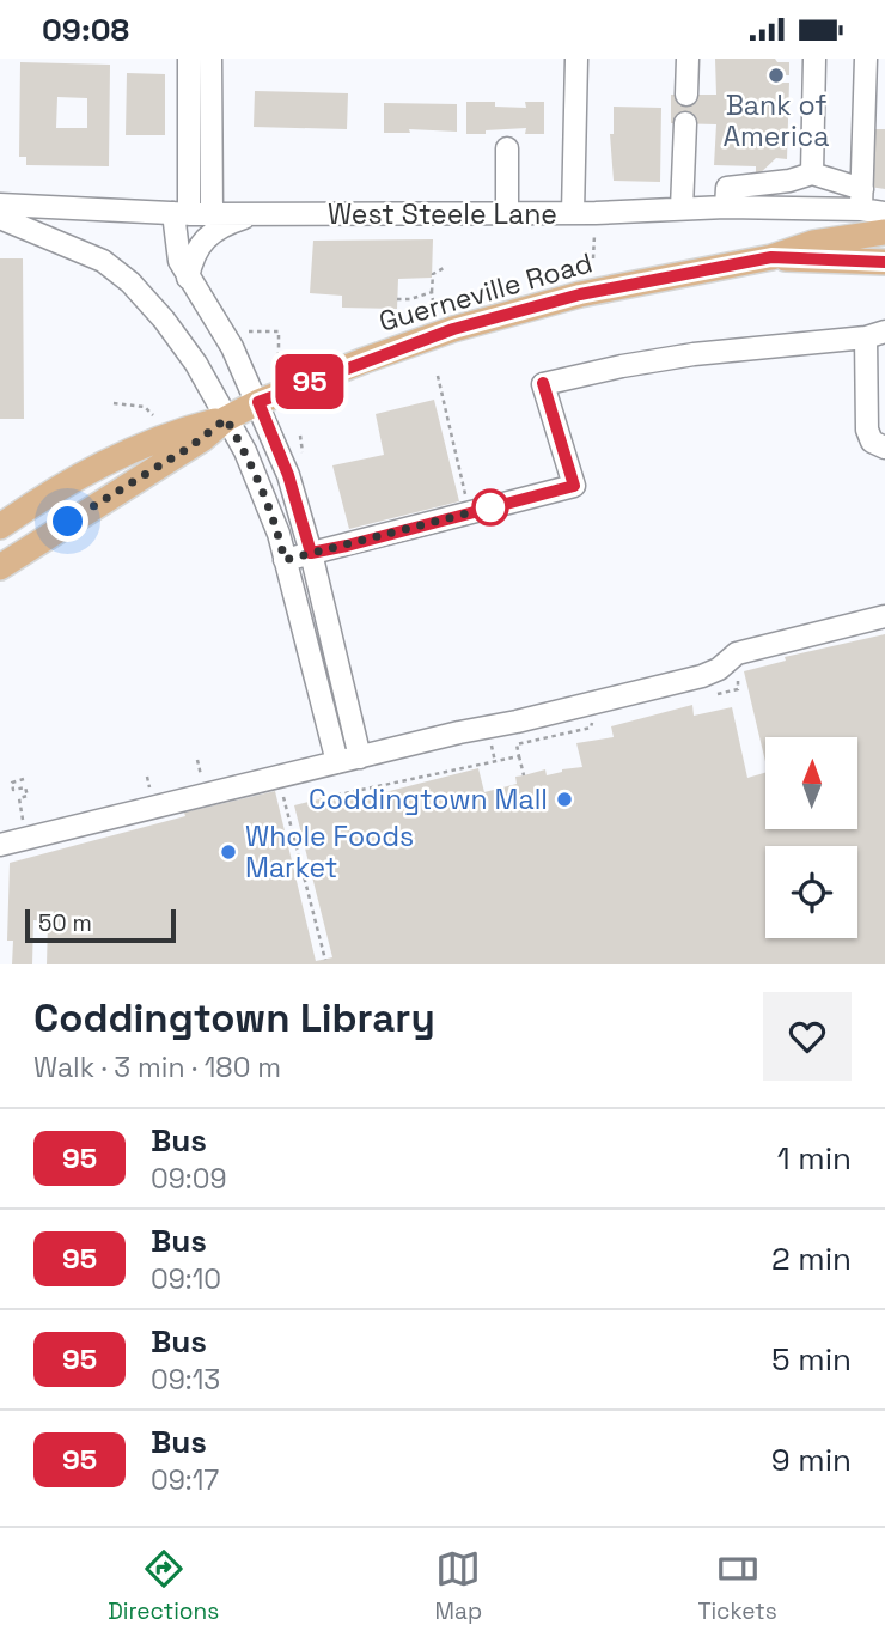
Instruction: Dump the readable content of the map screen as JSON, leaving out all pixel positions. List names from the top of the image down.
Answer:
{
  "streets": {
    "main road": ["Guerneville Road"],
    "street": ["West Steele Lane"]
  },
  "places": ["Bank of America", "Coddingtown Mall", "Whole Foods Market"],
  "lines": ["bus line 95"],
  "scale_bar": "50 m",
  "north": "top",
  "page": {
    "status": "09:08",
    "on_map": "95",
    "scale": "50 m",
    "heading": ["Coddingtown Library", "Walk · 3 min · 180 m"],
    "list": [
      {
        "mark": "95",
        "name": "Bus",
        "note": "09:09",
        "value": "1 min"
      },
      {
        "mark": "95",
        "name": "Bus",
        "note": "09:10",
        "value": "2 min"
      },
      {
        "mark": "95",
        "name": "Bus",
        "note": "09:13",
        "value": "5 min"
      },
      {
        "mark": "95",
        "name": "Bus",
        "note": "09:17",
        "value": "9 min"
      }
    ],
    "tabs": ["Directions", "Map", "Tickets"]
  }
}
